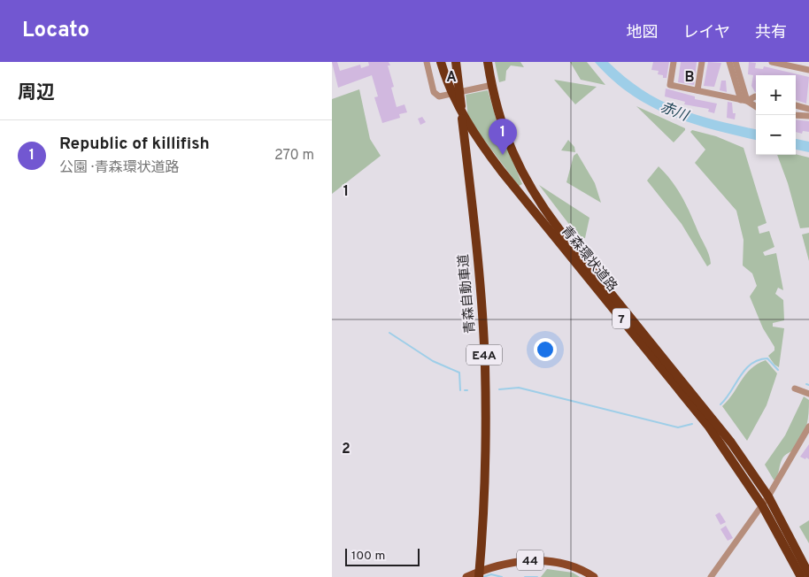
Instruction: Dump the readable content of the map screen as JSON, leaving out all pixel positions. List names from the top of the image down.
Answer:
{
  "streets": {
    "highway": [
      "青森環状道路",
      "青森自動車道",
      "7",
      "E4A"
    ],
    "main road": ["44"]
  },
  "water": ["赤川"],
  "scale_bar": "100 m",
  "page": {
    "header": "Locato",
    "nav": ["地図", "レイヤ", "共有"],
    "heading": "周辺",
    "map_buttons": ["+", "−"],
    "pins": "1",
    "list": [
      {
        "mark": "1",
        "name": "Republic of killifish",
        "note": "公園 · 青森環状道路",
        "value": "270 m"
      }
    ],
    "scale": "100 m"
  },
  "grid": {
    "columns": ["A", "B"],
    "rows": ["1", "2"]
  }
}
